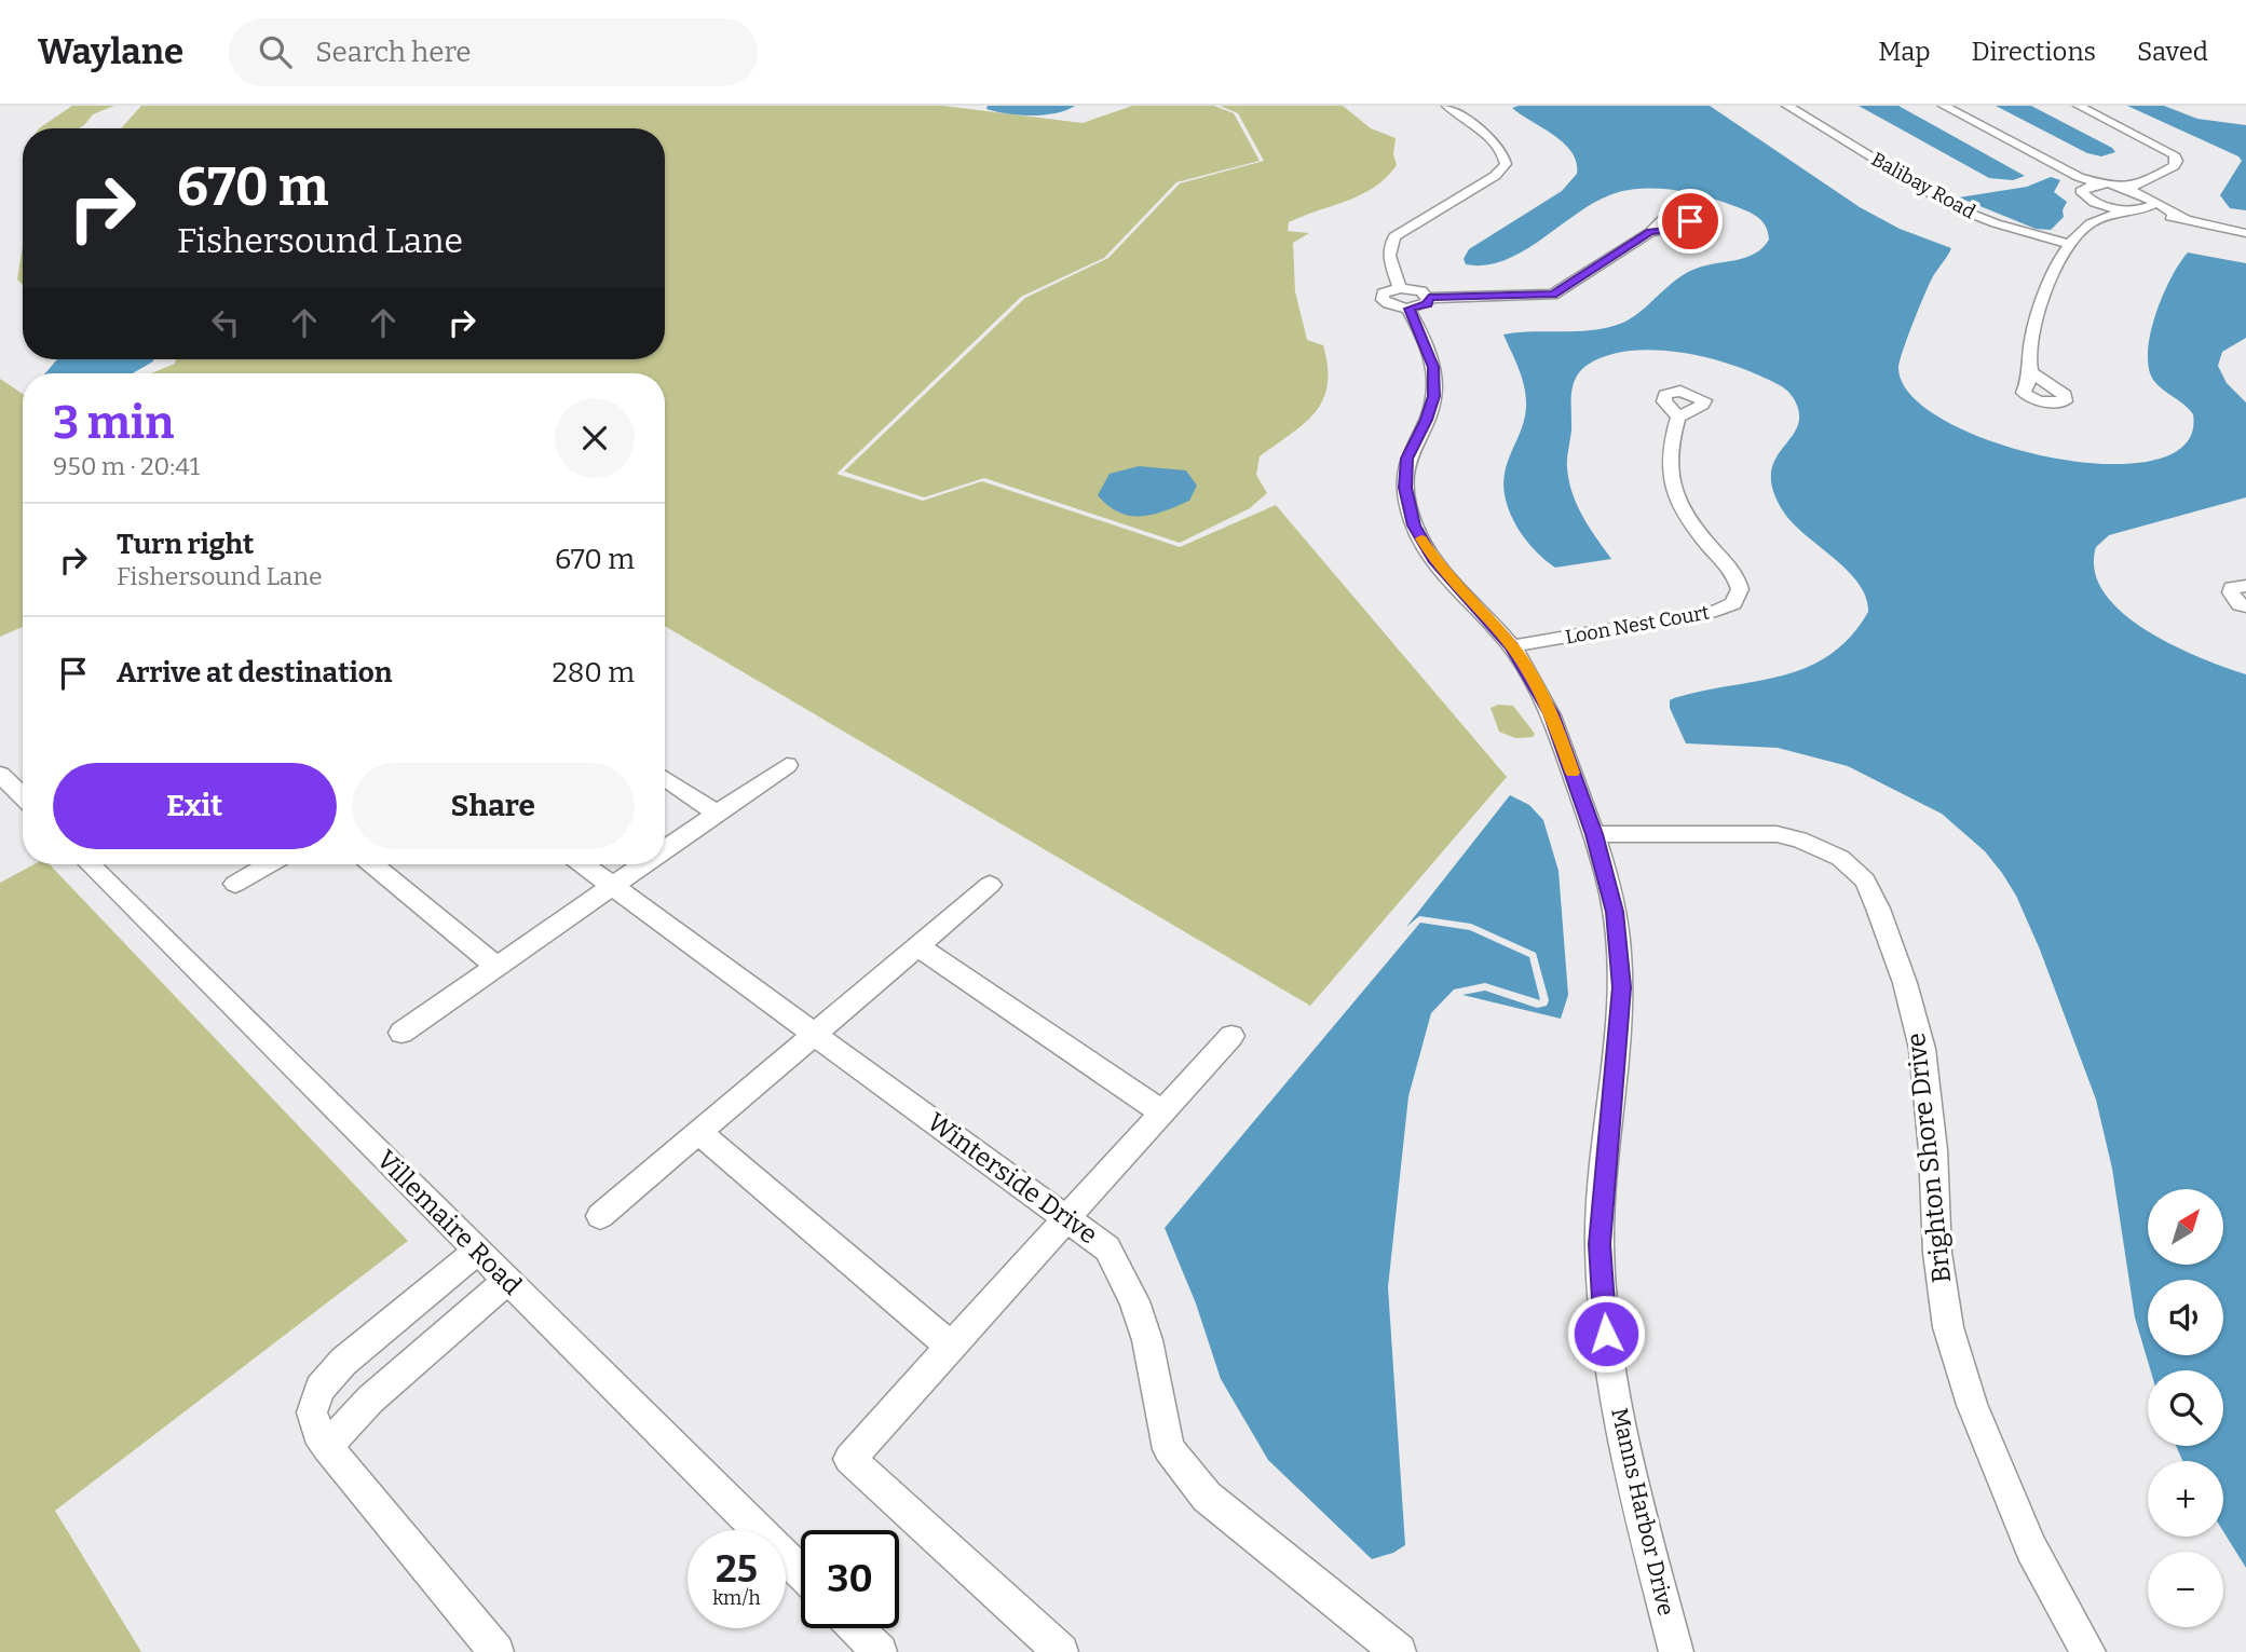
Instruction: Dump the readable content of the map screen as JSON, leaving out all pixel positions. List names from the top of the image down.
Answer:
{
  "streets": {
    "street": [
      "Balibay Road",
      "Loon Nest Court",
      "Brighton Shore Drive",
      "Winterside Drive",
      "Villemaire Road",
      "Manns Harbor Drive"
    ]
  },
  "crossings": [
    ["Loon Nest Court", "Manns Harbor Drive"],
    ["Brighton Shore Drive", "Manns Harbor Drive"]
  ],
  "north": "top right",
  "page": {
    "header": "Waylane",
    "search": "Search here",
    "nav": ["Map", "Directions", "Saved"],
    "turn": ["670 m", "Fishersound Lane"],
    "heading": ["3 min", "950 m · 20:41"],
    "list": [
      {
        "name": "Turn right",
        "note": "Fishersound Lane",
        "value": "670 m"
      },
      {
        "name": "Arrive at destination",
        "value": "280 m"
      }
    ],
    "buttons": ["Exit", "Share"],
    "map_buttons": ["+", "−"],
    "speed": "25 km/h",
    "limit": "30"
  }
}
